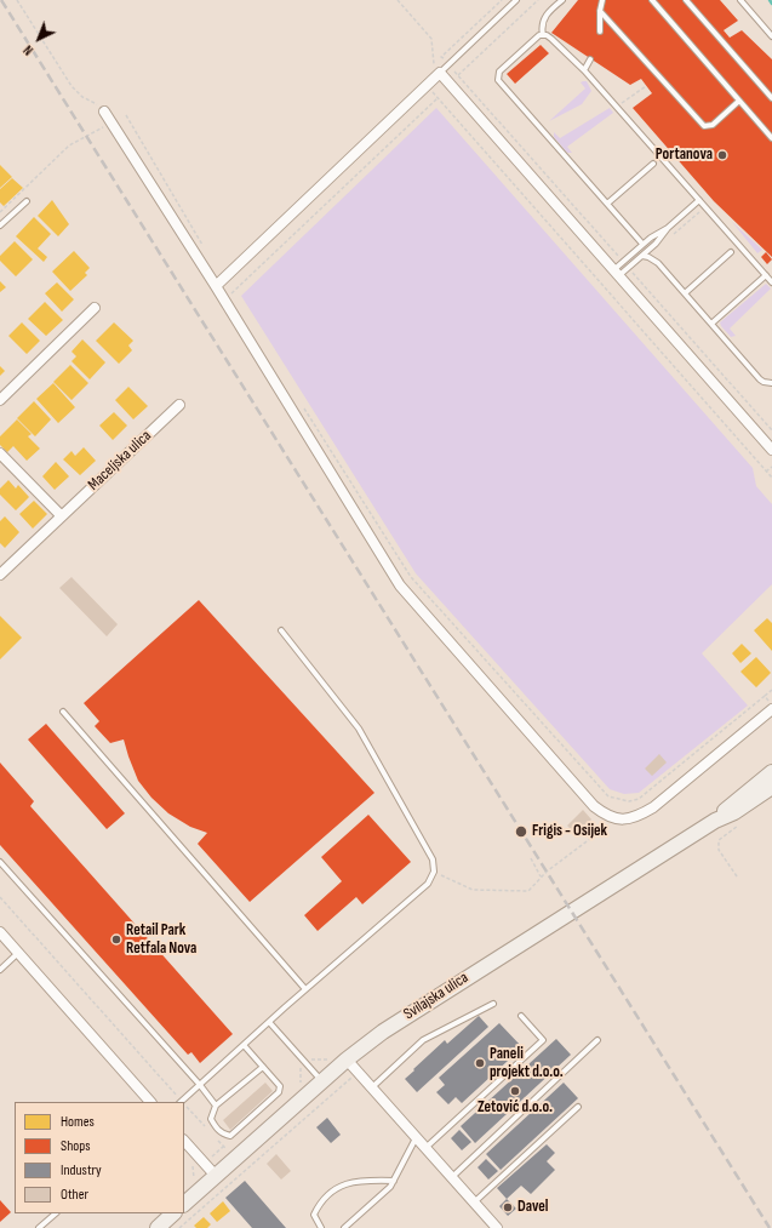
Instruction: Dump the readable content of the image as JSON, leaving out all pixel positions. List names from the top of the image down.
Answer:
{
  "streets": {
    "main road": ["Svilajska ulica"],
    "street": ["Maceljska ulica"]
  },
  "places": [
    "Portanova",
    "Frigis - Osijek",
    "Retail Park Retfala Nova",
    "Paneli projekt d.o.o.",
    "Zetović d.o.o.",
    "Davel"
  ],
  "legend": [
    "Homes",
    "Shops",
    "Industry",
    "Other"
  ],
  "north": "bottom left"
}
